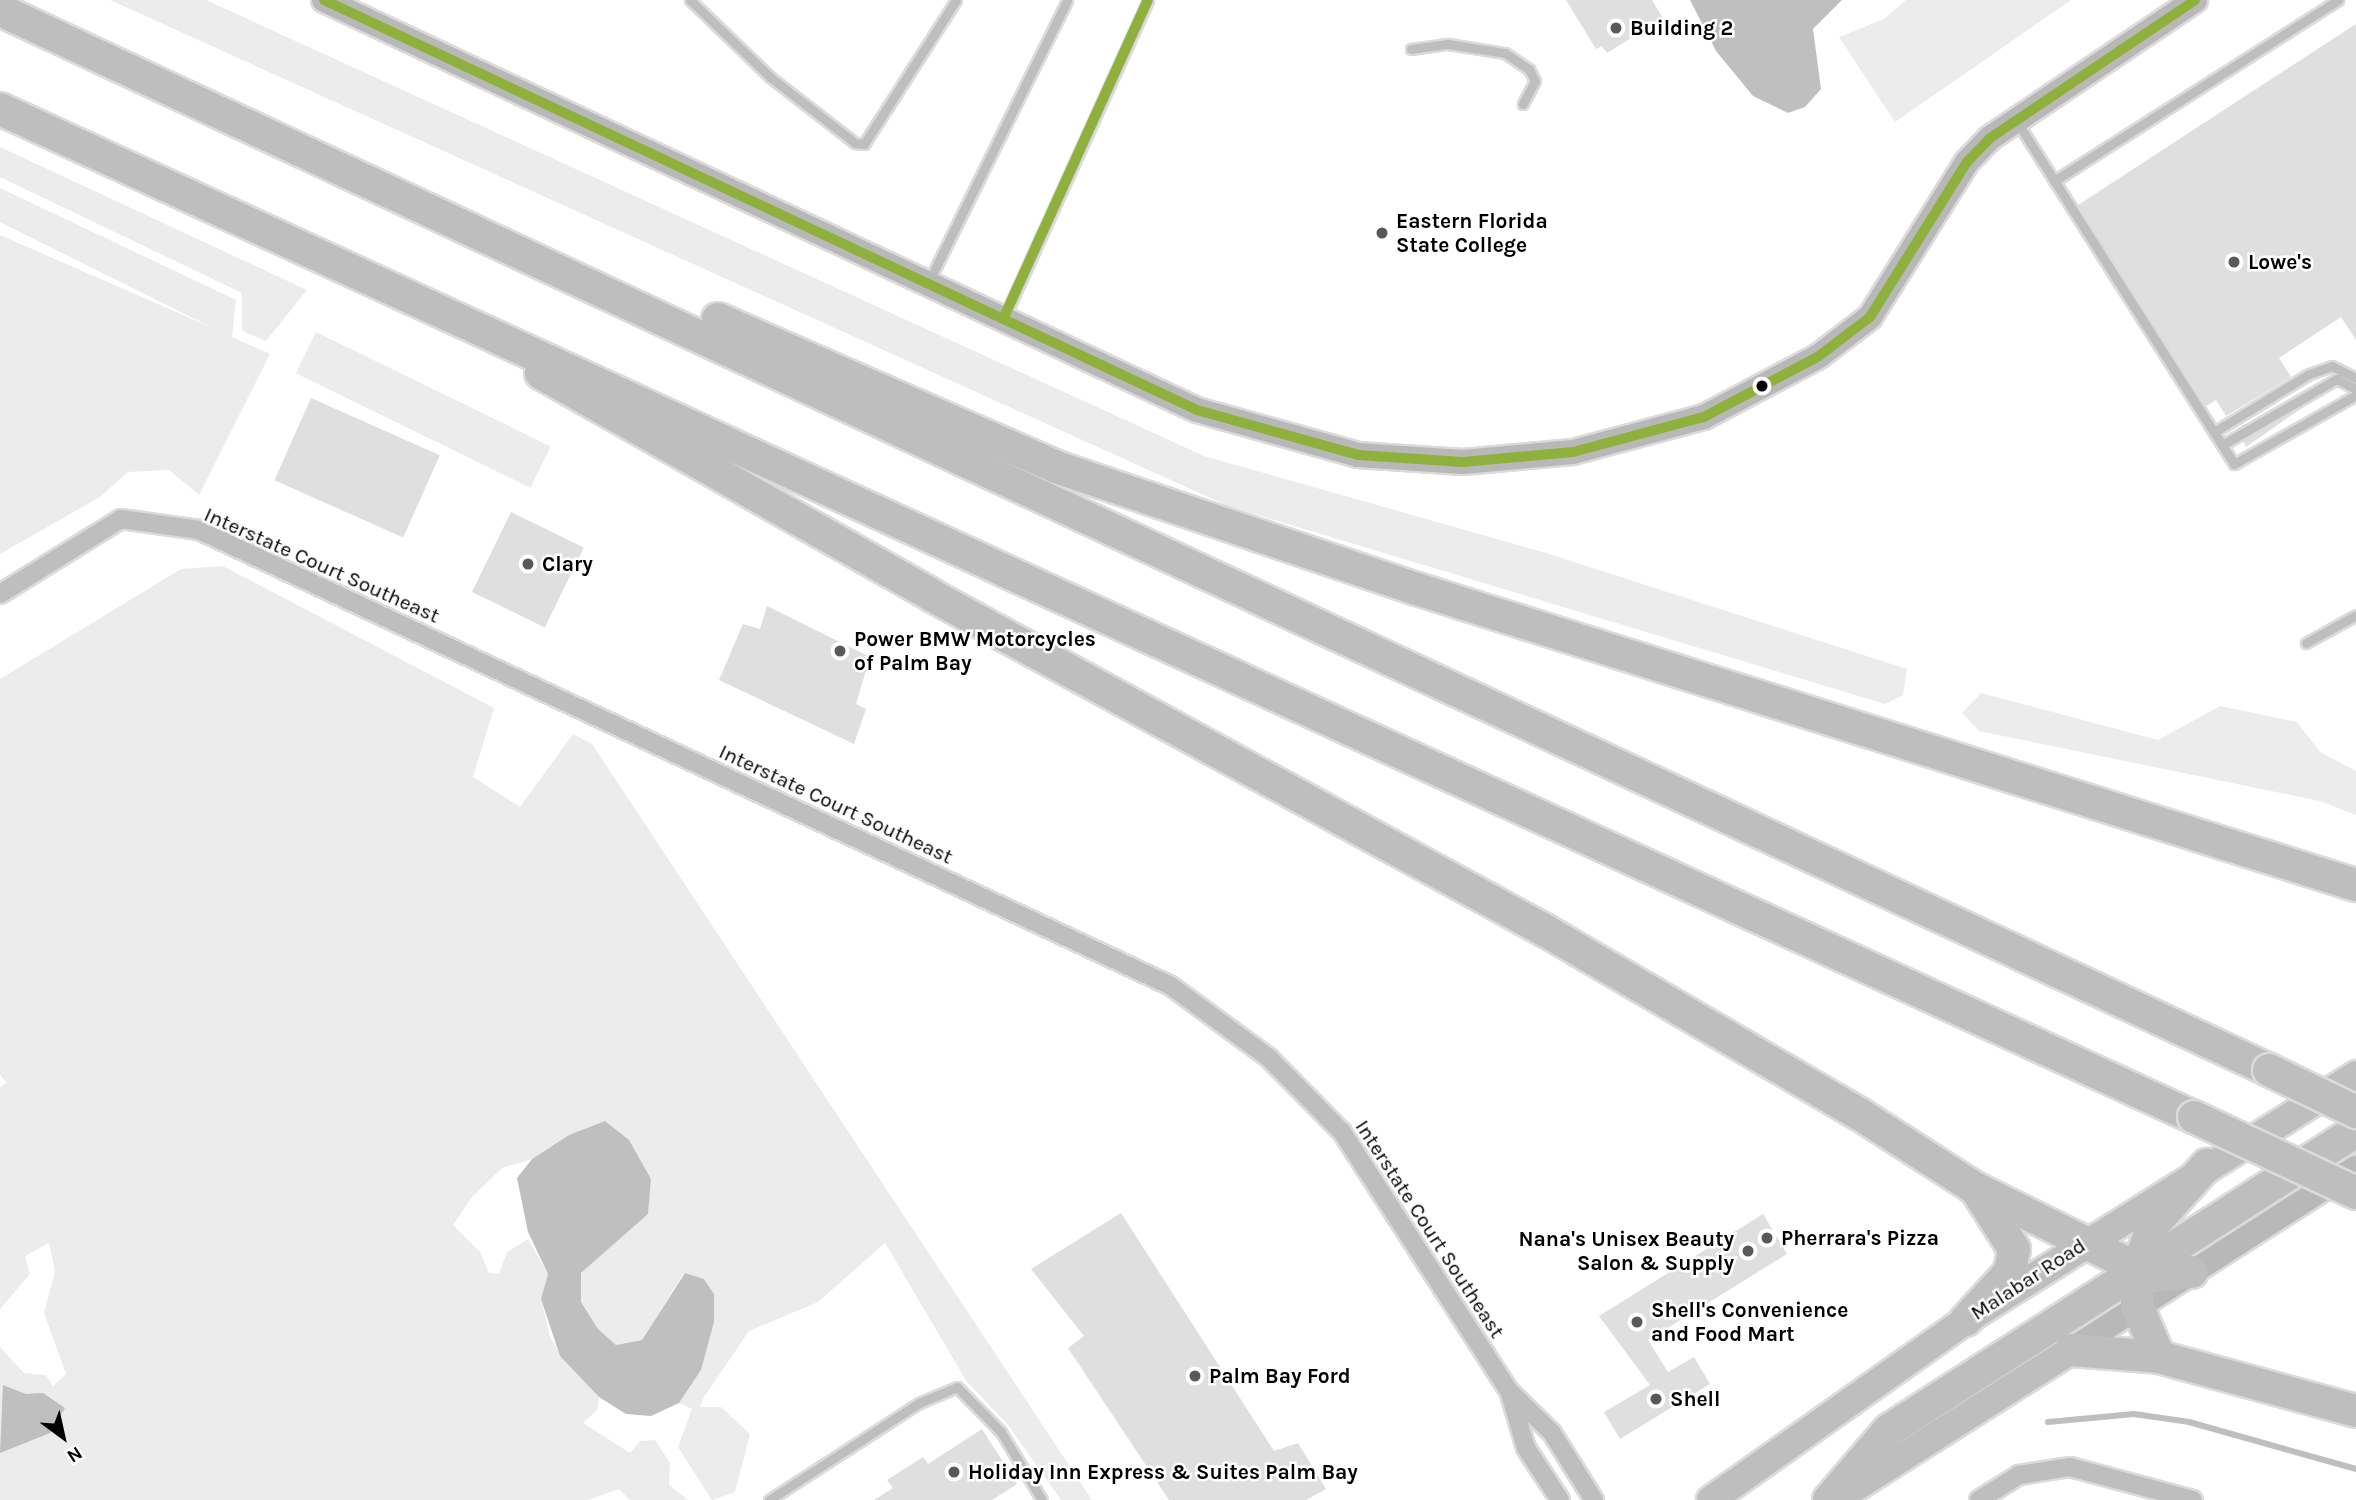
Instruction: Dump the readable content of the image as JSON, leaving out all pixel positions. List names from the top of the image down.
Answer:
{
  "streets": {
    "main road": ["Malabar Road"],
    "street": ["Interstate Court Southeast"]
  },
  "places": [
    "Building 2",
    "Eastern Florida State College",
    "Lowe's",
    "Clary",
    "Power BMW Motorcycles of Palm Bay",
    "Pherrara's Pizza",
    "Nana's Unisex Beauty Salon & Supply",
    "Shell's Convenience and Food Mart",
    "Palm Bay Ford",
    "Shell",
    "Holiday Inn Express & Suites Palm Bay"
  ],
  "north": "bottom right"
}
